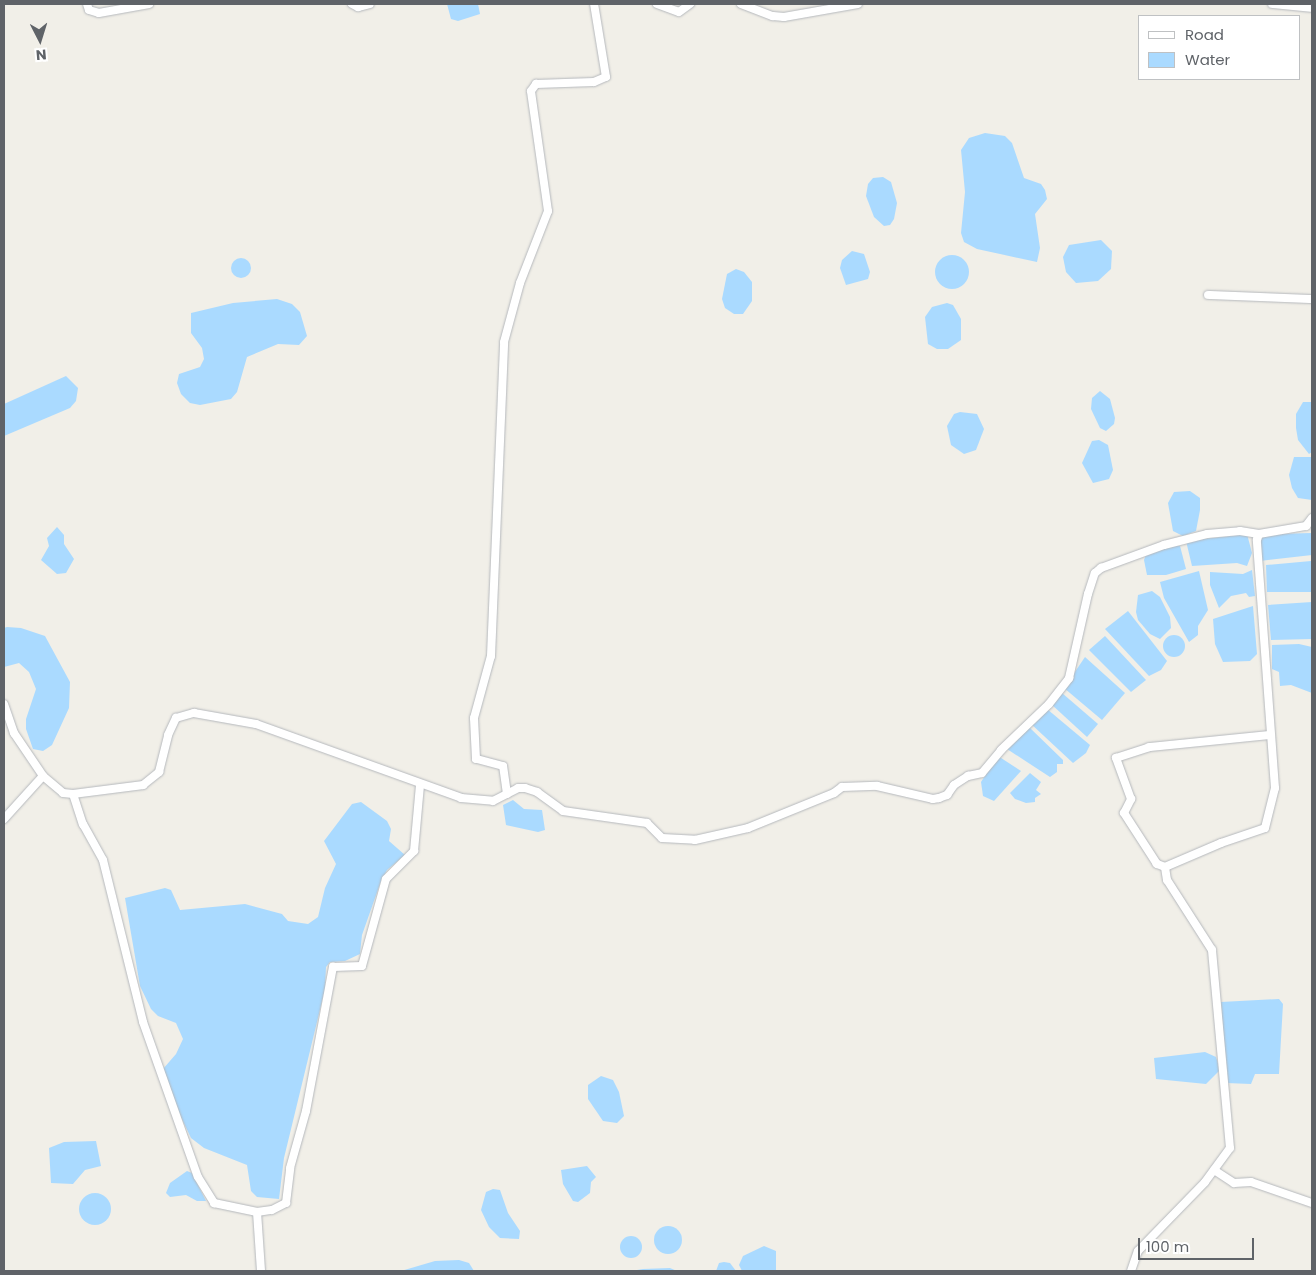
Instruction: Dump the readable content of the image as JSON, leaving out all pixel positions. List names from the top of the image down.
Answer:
{
  "legend": ["Road", "Water"],
  "scale_bar": "100 m",
  "north": "bottom"
}
